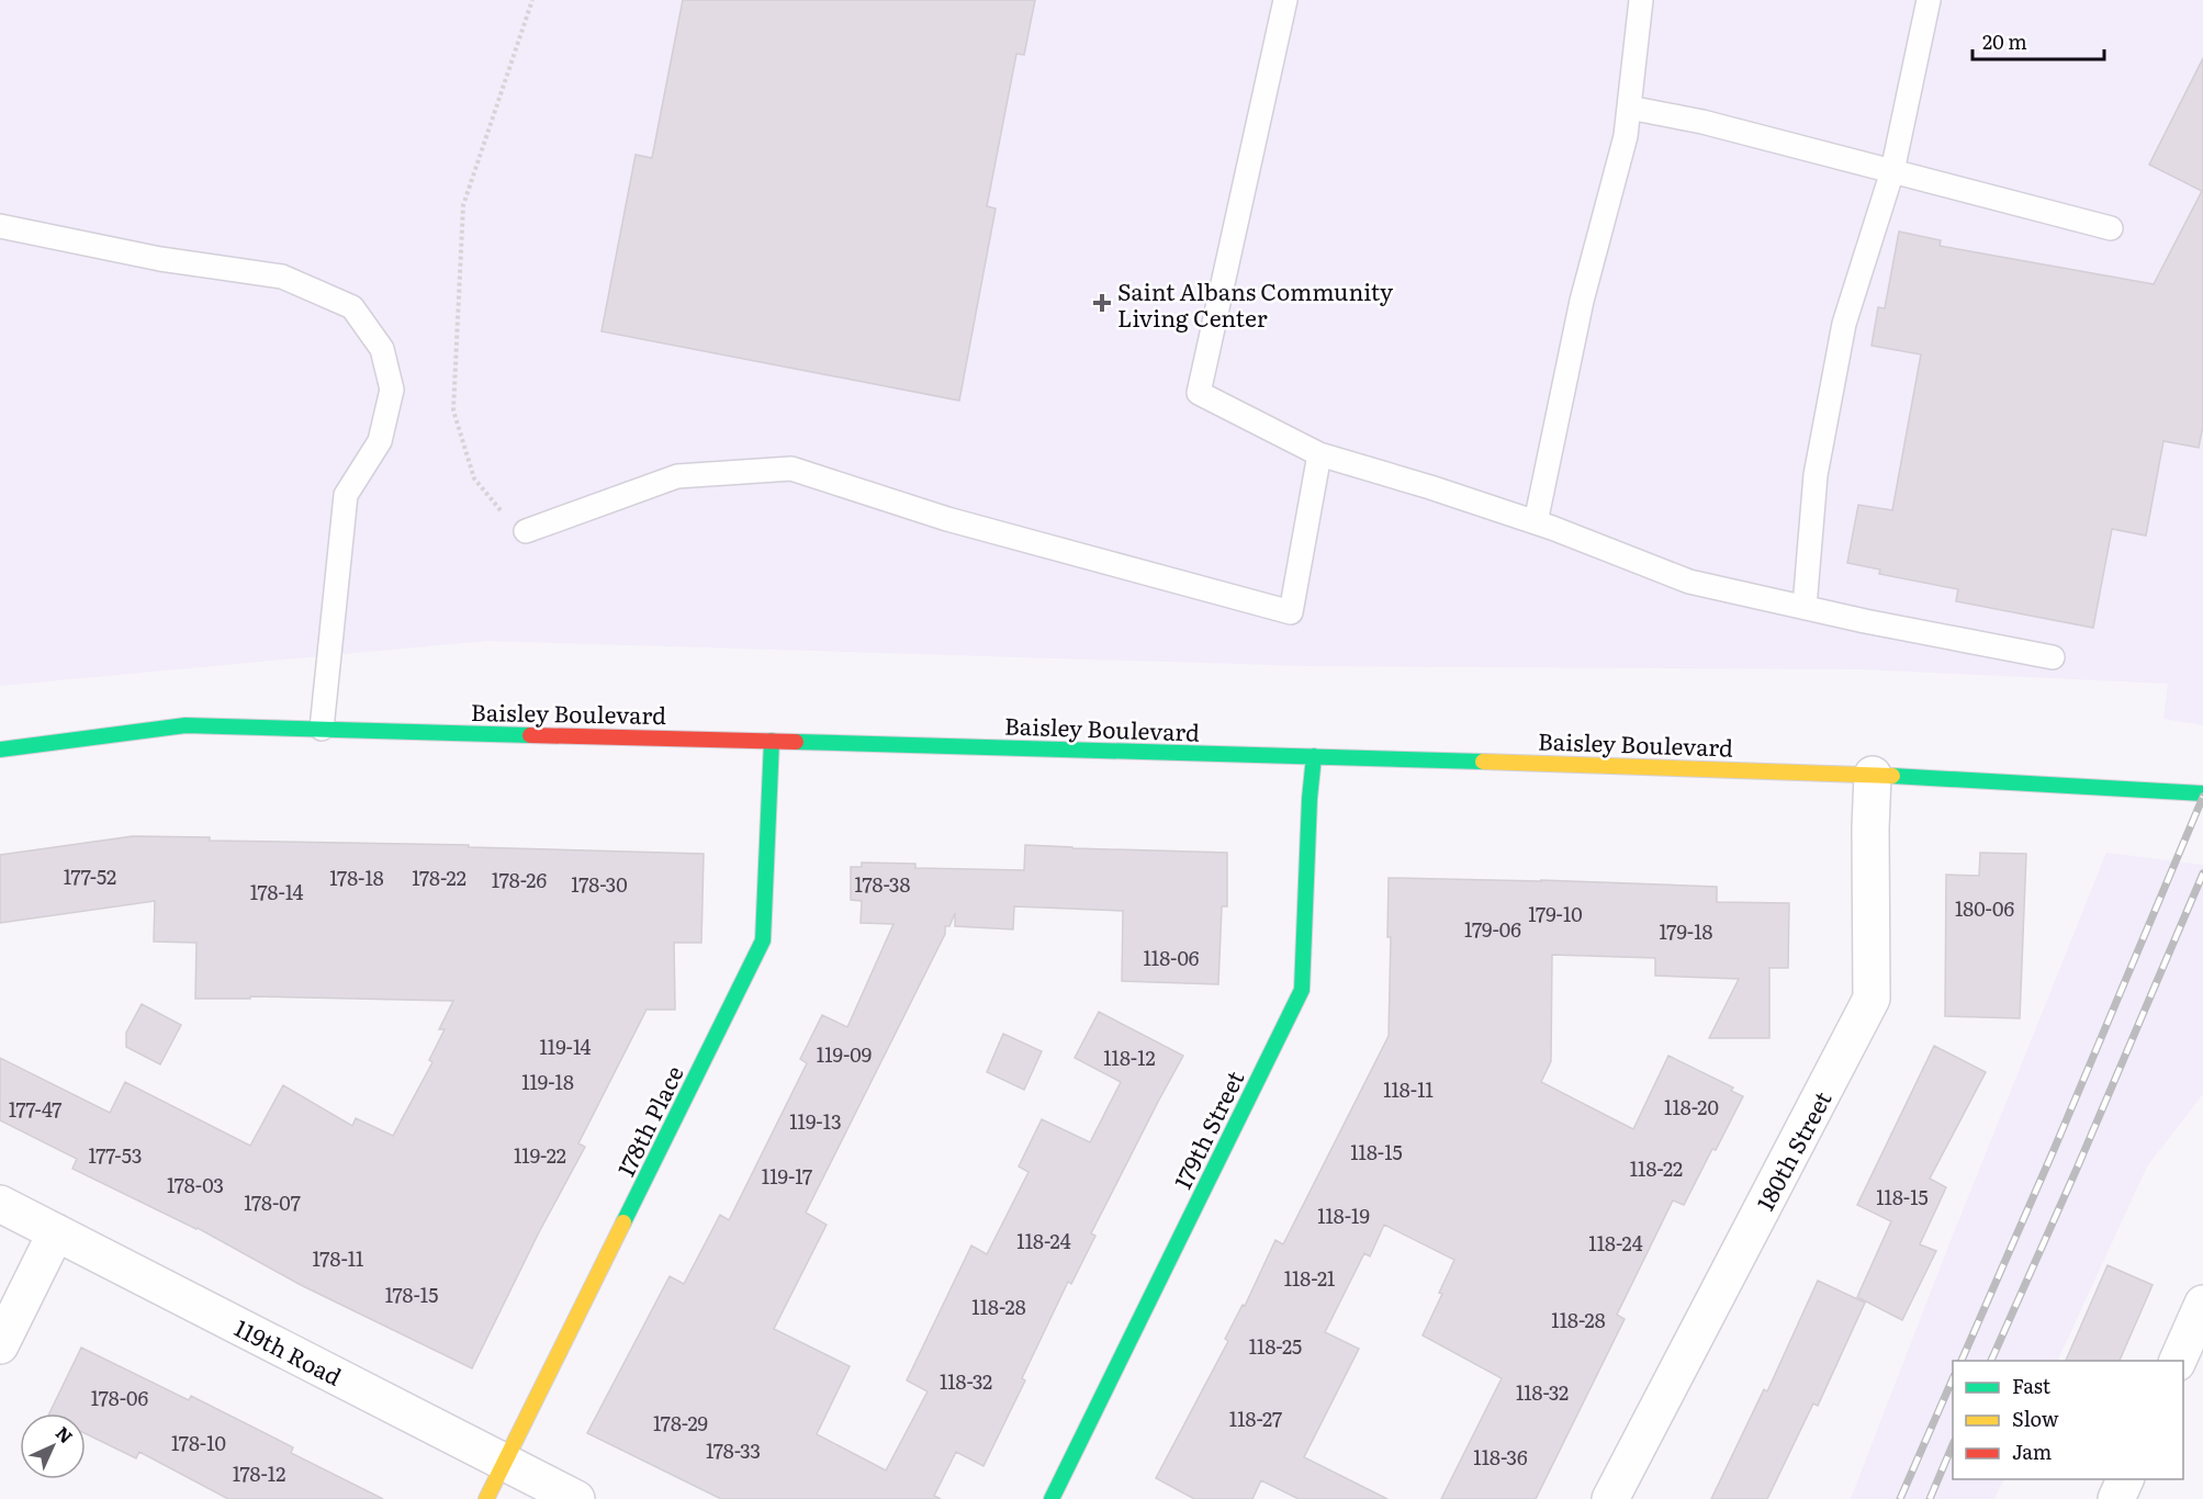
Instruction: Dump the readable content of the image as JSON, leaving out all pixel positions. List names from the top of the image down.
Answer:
{
  "streets": {
    "street": [
      "Baisley Boulevard",
      "178th Place",
      "179th Street",
      "180th Street",
      "119th Road"
    ]
  },
  "crossings": [
    ["Baisley Boulevard", "178th Place"],
    ["Baisley Boulevard", "179th Street"],
    ["Baisley Boulevard", "180th Street"],
    ["178th Place", "119th Road"]
  ],
  "places": {
    "health": ["Saint Albans Community Living Center"]
  },
  "house_numbers": [
    "177-52",
    "178-18",
    "178-22",
    "178-26",
    "178-30",
    "178-38",
    "178-14",
    "180-06",
    "179-10",
    "179-06",
    "179-18",
    "118-06",
    "119-14",
    "119-09",
    "118-12",
    "119-18",
    "118-11",
    "118-20",
    "177-47",
    "119-13",
    "118-15",
    "177-53",
    "119-22",
    "118-22",
    "119-17",
    "178-03",
    "118-15",
    "178-07",
    "118-19",
    "118-24",
    "118-24",
    "178-11",
    "118-21",
    "178-15",
    "118-28",
    "118-28",
    "118-25",
    "118-32",
    "118-32",
    "178-06",
    "118-27",
    "178-29",
    "178-10",
    "178-33",
    "118-36",
    "178-12"
  ],
  "legend": ["Fast", "Slow", "Jam"],
  "scale_bar": "20 m",
  "north": "top right"
}
